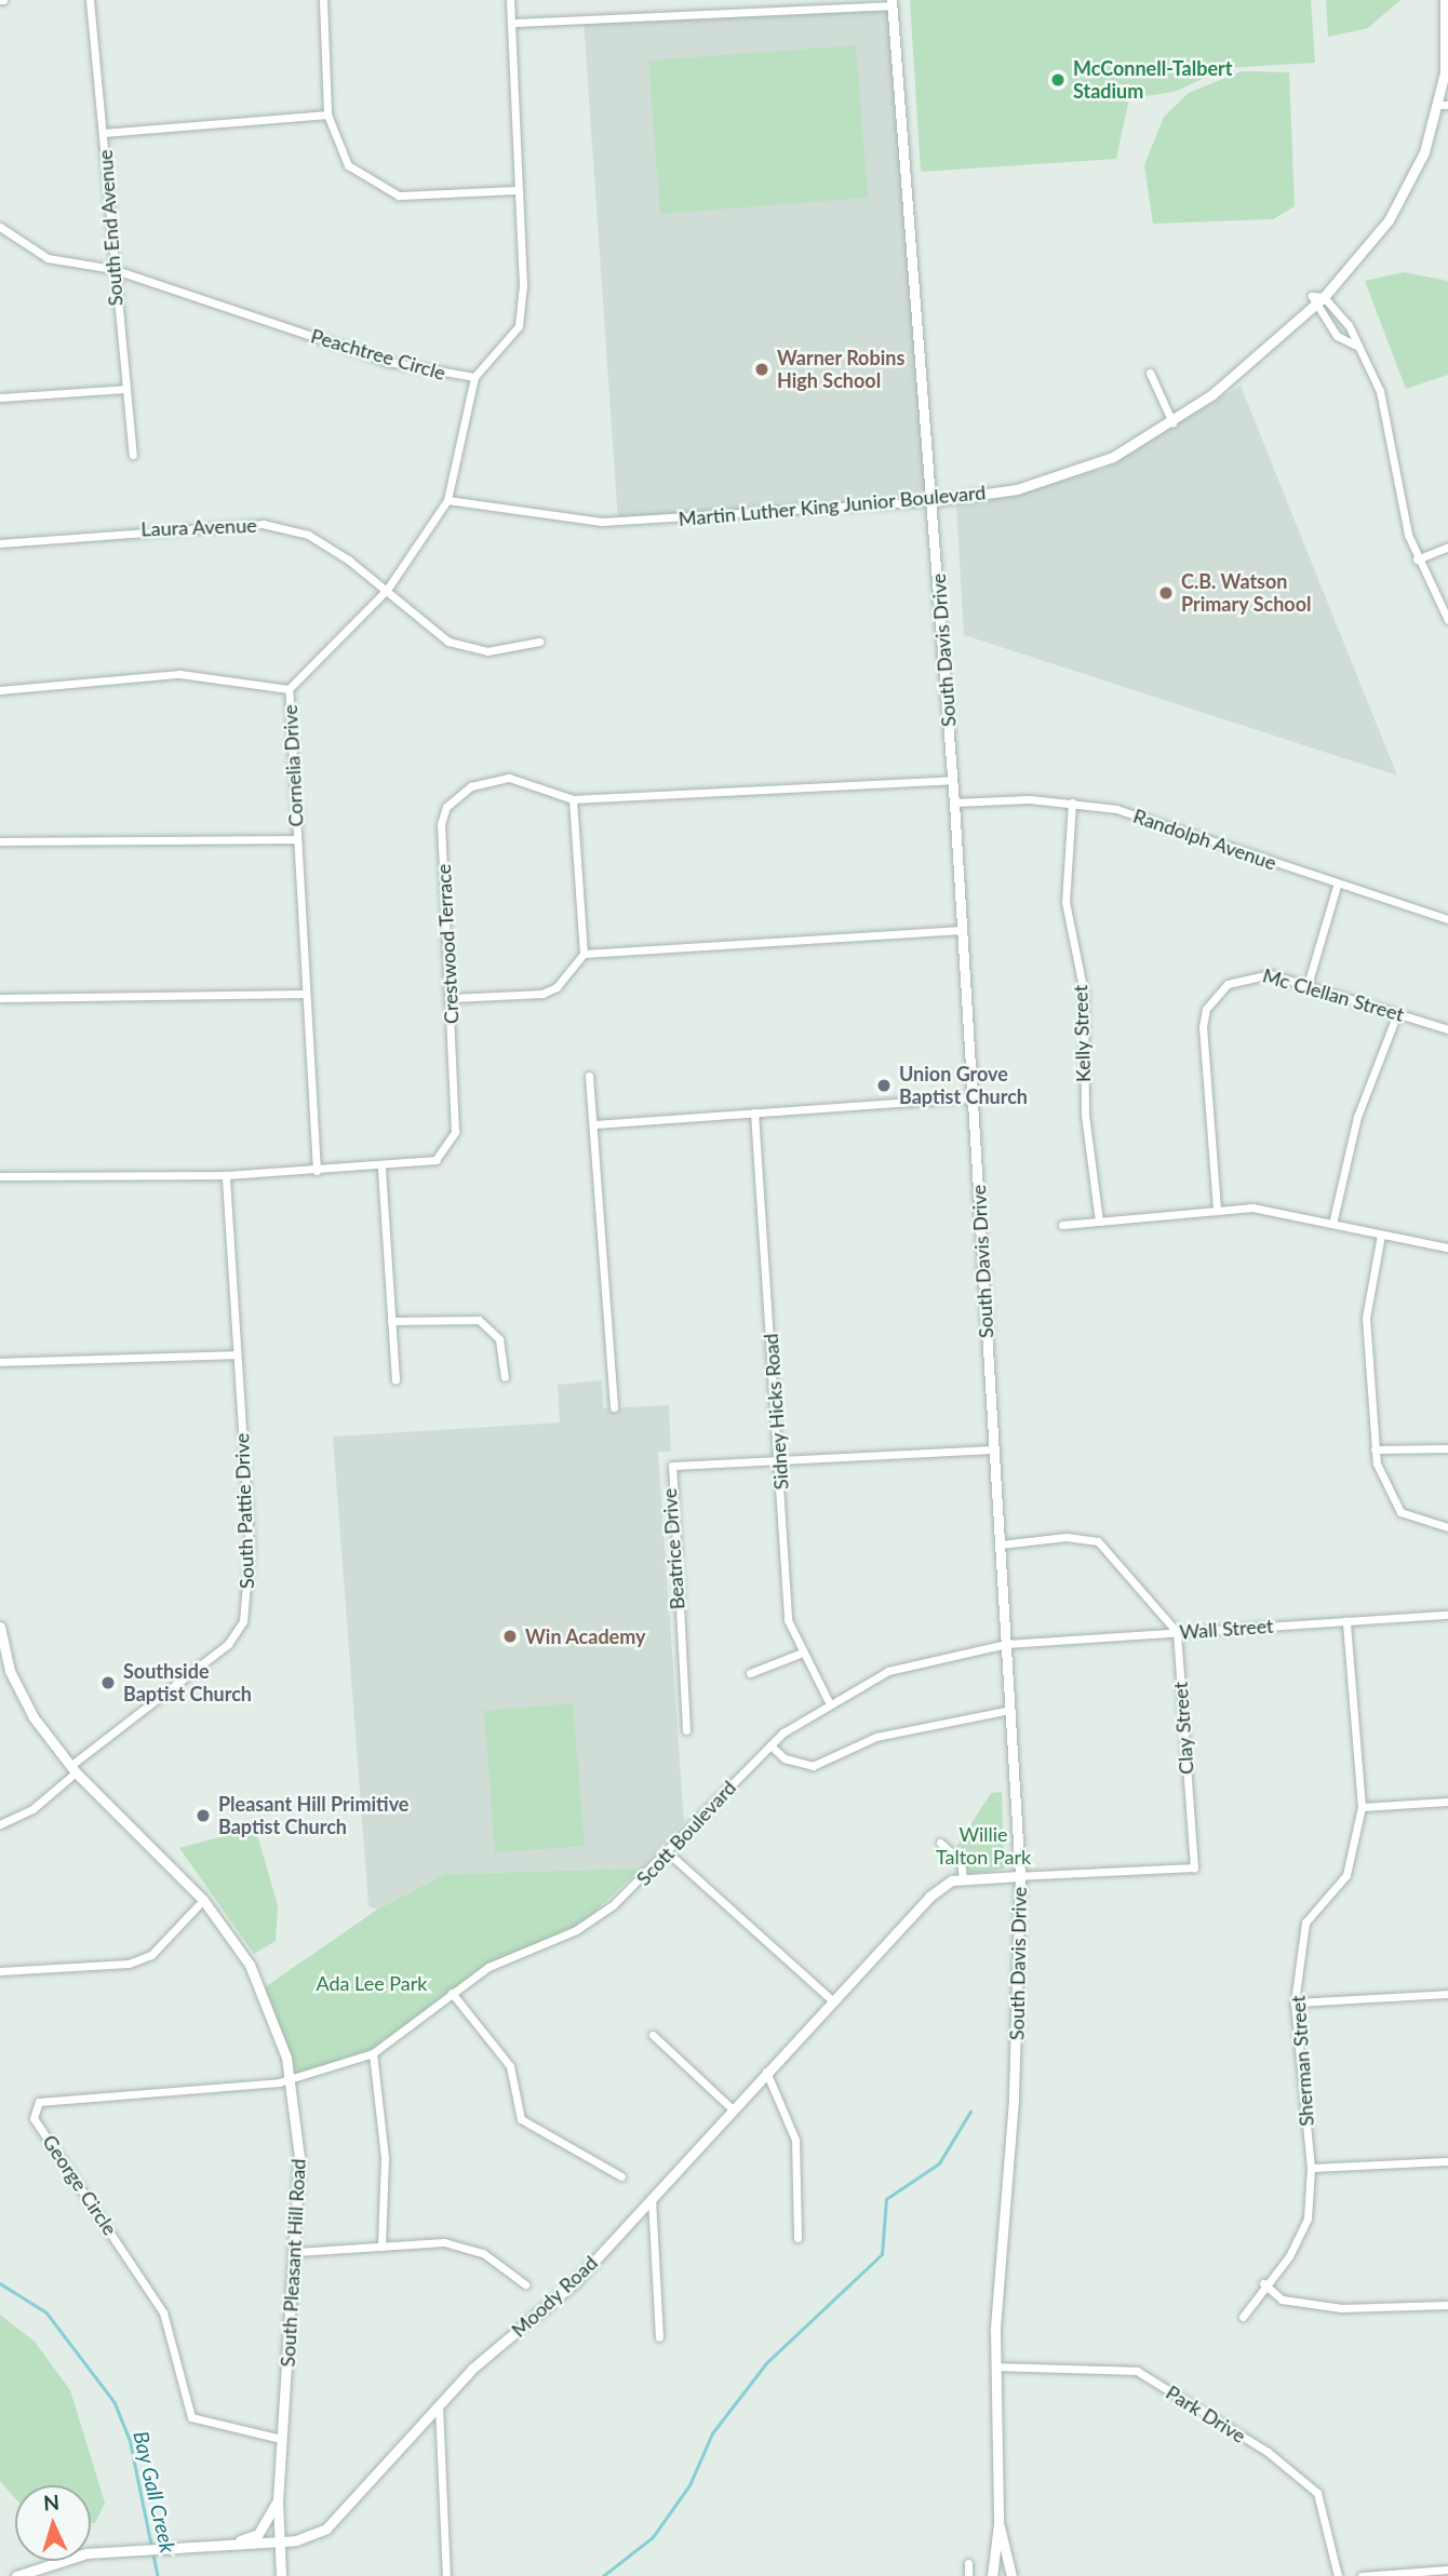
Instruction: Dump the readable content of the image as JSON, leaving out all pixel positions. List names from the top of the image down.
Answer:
{
  "streets": {
    "street": [
      "South End Avenue",
      "Peachtree Circle",
      "Martin Luther King Junior Boulevard",
      "Laura Avenue",
      "South Davis Drive",
      "Cornelia Drive",
      "Randolph Avenue",
      "Crestwood Terrace",
      "Mc Clellan Street",
      "Kelly Street",
      "Sidney Hicks Road",
      "South Pattie Drive",
      "Beatrice Drive",
      "Wall Street",
      "Clay Street",
      "Scott Boulevard",
      "Sherman Street",
      "George Circle",
      "South Pleasant Hill Road",
      "Moody Road",
      "Park Drive"
    ]
  },
  "crossings": [
    ["South End Avenue", "Peachtree Circle"],
    ["Peachtree Circle", "Cornelia Drive"],
    ["Martin Luther King Junior Boulevard", "South Davis Drive"],
    ["Martin Luther King Junior Boulevard", "Cornelia Drive"],
    ["Laura Avenue", "Cornelia Drive"],
    ["South Davis Drive", "Randolph Avenue"],
    ["South Davis Drive", "Crestwood Terrace"],
    ["South Davis Drive", "Beatrice Drive"],
    ["South Davis Drive", "Wall Street"],
    ["South Davis Drive", "Clay Street"],
    ["South Davis Drive", "Scott Boulevard"],
    ["South Davis Drive", "Moody Road"],
    ["South Davis Drive", "Park Drive"],
    ["Cornelia Drive", "Crestwood Terrace"],
    ["Randolph Avenue", "Kelly Street"],
    ["Crestwood Terrace", "South Pattie Drive"],
    ["Sidney Hicks Road", "Beatrice Drive"],
    ["Sidney Hicks Road", "Scott Boulevard"],
    ["South Pattie Drive", "South Pleasant Hill Road"],
    ["Wall Street", "Clay Street"],
    ["Wall Street", "Scott Boulevard"],
    ["Wall Street", "Sherman Street"],
    ["Clay Street", "Moody Road"],
    ["Scott Boulevard", "George Circle"],
    ["Scott Boulevard", "South Pleasant Hill Road"],
    ["George Circle", "South Pleasant Hill Road"],
    ["South Pleasant Hill Road", "Moody Road"]
  ],
  "water": ["Bay Gall Creek"],
  "parks": ["Willie Talton Park", "Ada Lee Park"],
  "places": [
    "McConnell-Talbert Stadium",
    "Warner Robins High School",
    "C.B. Watson Primary School",
    "Union Grove Baptist Church",
    "Win Academy",
    "Southside Baptist Church",
    "Pleasant Hill Primitive Baptist Church"
  ],
  "north": "top"
}
